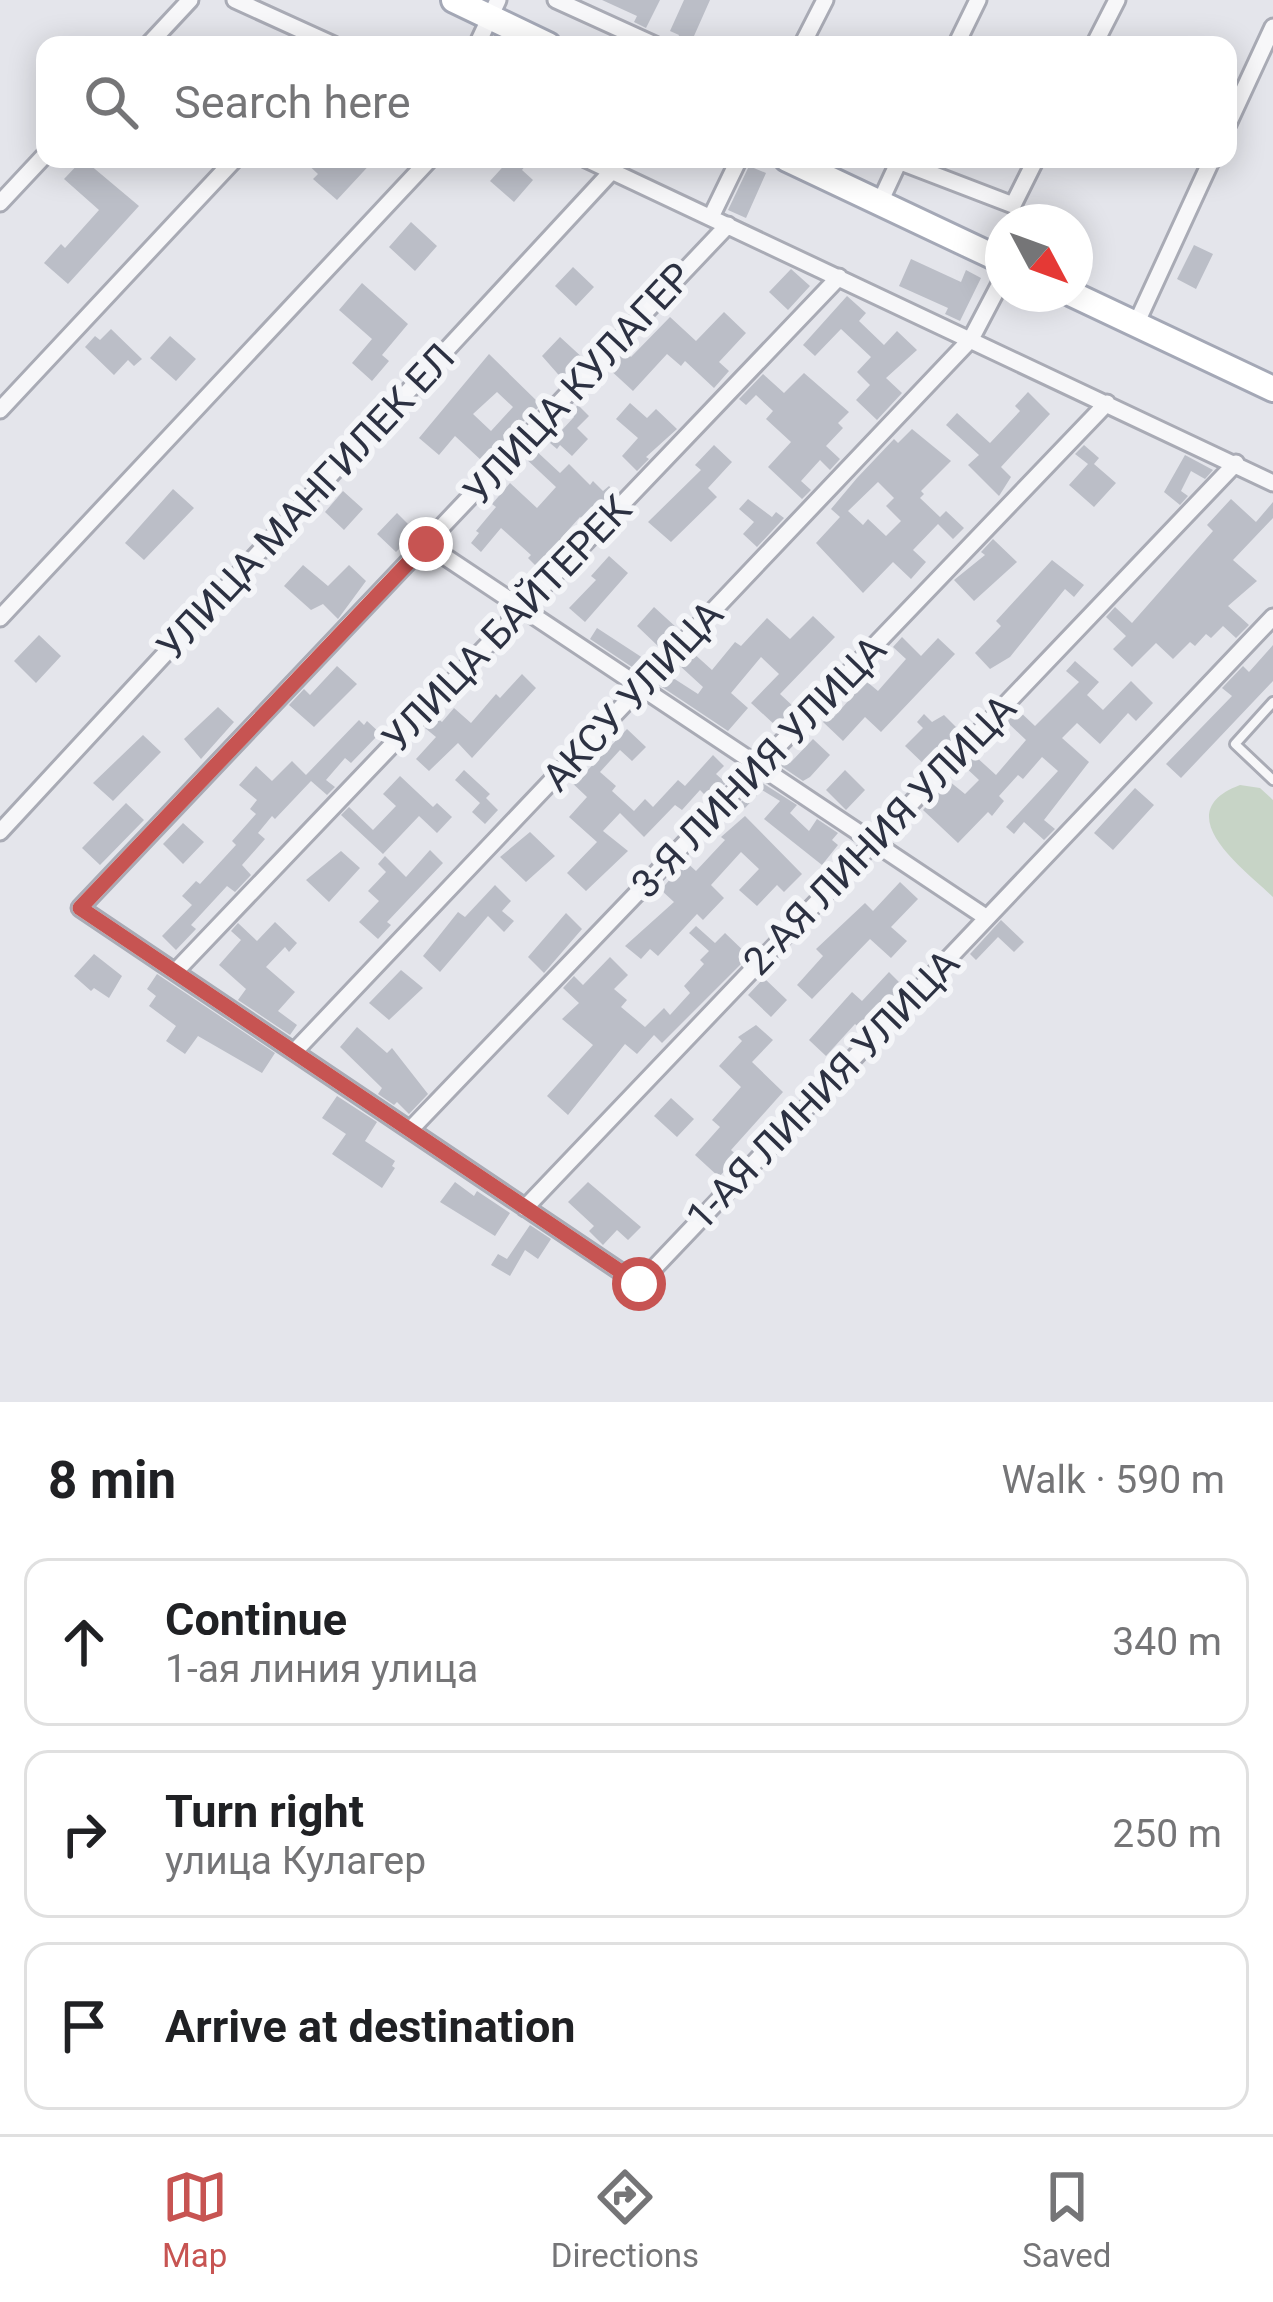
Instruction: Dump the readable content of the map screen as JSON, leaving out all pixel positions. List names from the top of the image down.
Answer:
{
  "streets": {
    "street": [
      "УЛИЦА КУЛАГЕР",
      "УЛИЦА МАНГИЛЕК ЕЛ",
      "УЛИЦА БАЙТЕРЕК",
      "АКСУ УЛИЦА",
      "3-Я ЛИНИЯ УЛИЦА",
      "2-АЯ ЛИНИЯ УЛИЦА",
      "1-АЯ ЛИНИЯ УЛИЦА"
    ]
  },
  "crossings": [
    ["УЛИЦА КУЛАГЕР", "1-АЯ ЛИНИЯ УЛИЦА"],
    ["УЛИЦА БАЙТЕРЕК", "1-АЯ ЛИНИЯ УЛИЦА"],
    ["АКСУ УЛИЦА", "1-АЯ ЛИНИЯ УЛИЦА"],
    ["3-Я ЛИНИЯ УЛИЦА", "1-АЯ ЛИНИЯ УЛИЦА"],
    ["2-АЯ ЛИНИЯ УЛИЦА", "1-АЯ ЛИНИЯ УЛИЦА"]
  ],
  "north": "bottom right",
  "page": {
    "search": "Search here",
    "heading": ["8 min", "Walk · 590 m"],
    "list": [
      ["Continue", "1-ая линия улица", "340 m"],
      ["Turn right", "улица Кулагер", "250 m"],
      "Arrive at destination"
    ],
    "nav": ["Map", "Directions", "Saved"]
  }
}
